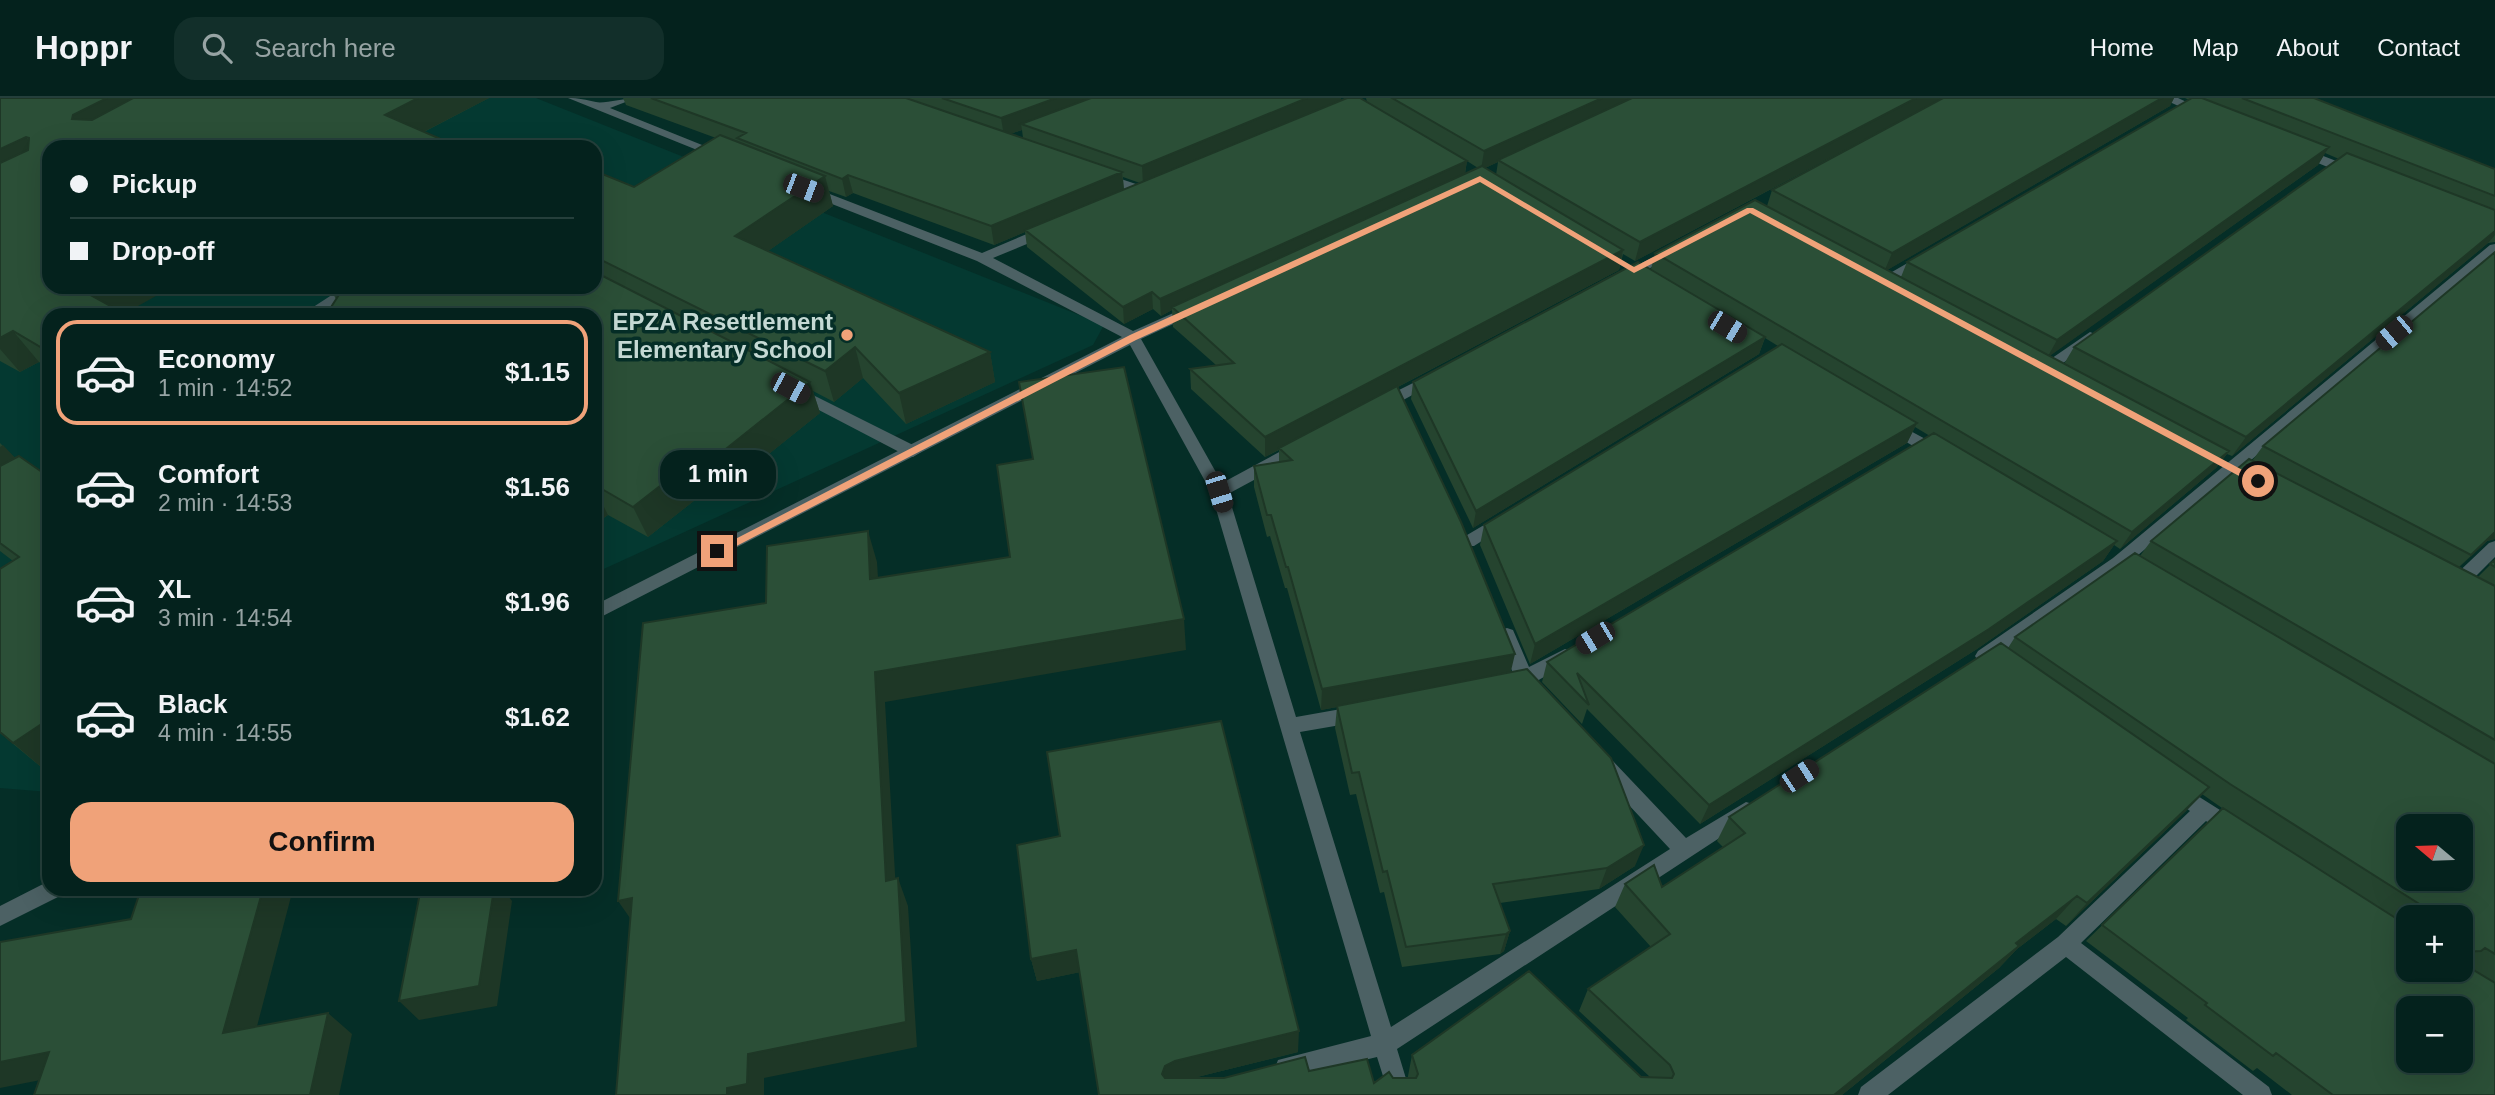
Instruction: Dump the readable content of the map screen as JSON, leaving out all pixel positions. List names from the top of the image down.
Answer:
{
  "places": ["EPZA Resettlement Elementary School"],
  "north": "left",
  "page": {
    "header": "Hoppr",
    "search": "Search here",
    "nav": [
      "Home",
      "Map",
      "About",
      "Contact"
    ],
    "banner": ["Pickup", "Drop-off"],
    "list": [
      {
        "name": "Economy",
        "note": "1 min · 14:52",
        "value": "$1.15"
      },
      {
        "name": "Comfort",
        "note": "2 min · 14:53",
        "value": "$1.56"
      },
      {
        "name": "XL",
        "note": "3 min · 14:54",
        "value": "$1.96"
      },
      {
        "name": "Black",
        "note": "4 min · 14:55",
        "value": "$1.62"
      }
    ],
    "bubble": "1 min",
    "buttons": "Confirm",
    "map_buttons": ["+", "−"]
  }
}
